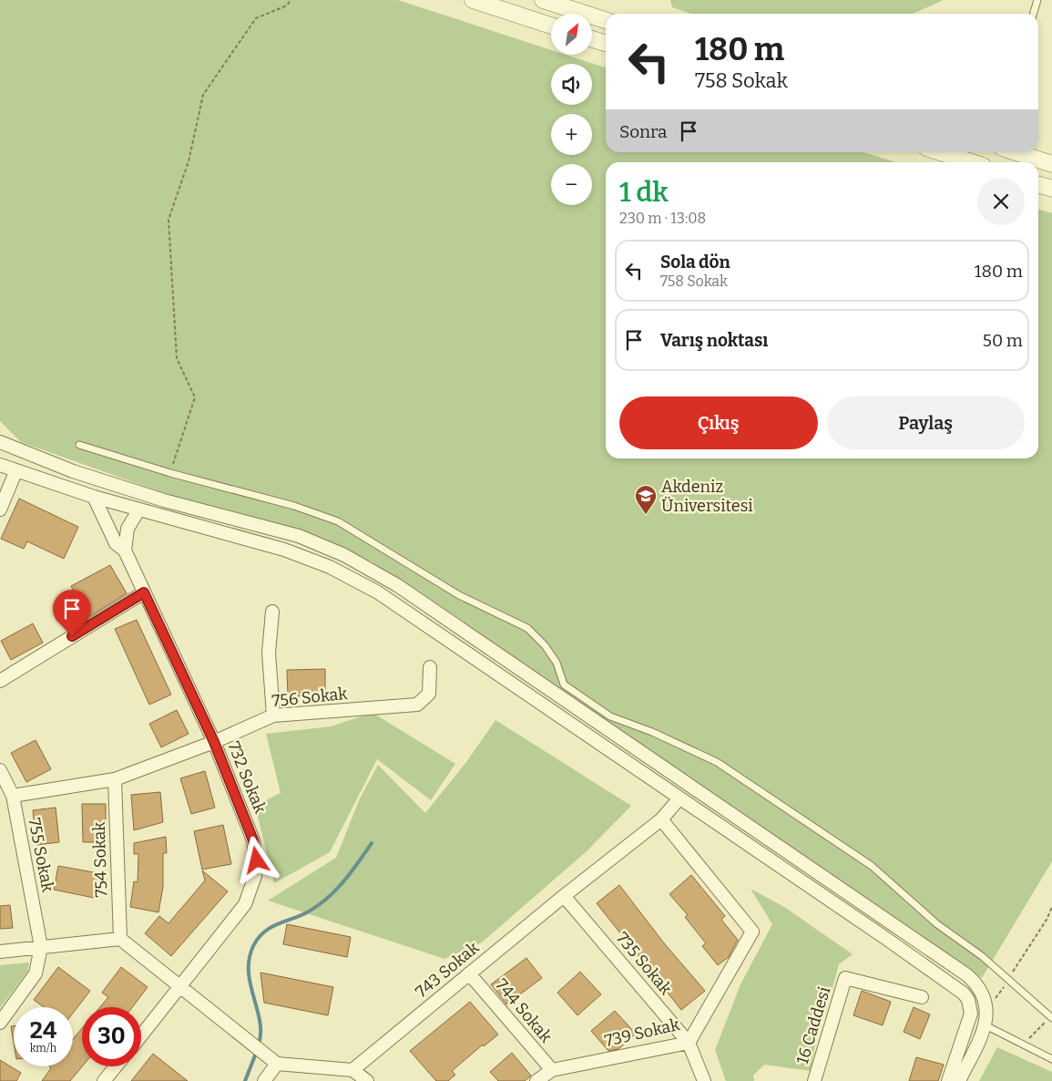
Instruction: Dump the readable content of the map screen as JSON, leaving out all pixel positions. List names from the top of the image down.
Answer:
{
  "streets": {
    "street": [
      "756 Sokak",
      "732 Sokak",
      "755 Sokak",
      "754 Sokak",
      "735 Sokak",
      "743 Sokak",
      "744 Sokak",
      "16 Caddesi",
      "739 Sokak"
    ]
  },
  "crossings": [
    ["756 Sokak", "732 Sokak"],
    ["756 Sokak", "755 Sokak"],
    ["756 Sokak", "754 Sokak"],
    ["735 Sokak", "743 Sokak"],
    ["735 Sokak", "739 Sokak"],
    ["743 Sokak", "744 Sokak"],
    ["743 Sokak", "739 Sokak"],
    ["744 Sokak", "739 Sokak"]
  ],
  "places": {
    "school or university": ["Akdeniz Üniversitesi"]
  },
  "north": "top right",
  "page": {
    "map_buttons": ["+", "−"],
    "turn": ["180 m", "758 Sokak"],
    "then": "Sonra",
    "heading": ["1 dk", "230 m · 13:08"],
    "list": [
      {
        "name": "Sola dön",
        "note": "758 Sokak",
        "value": "180 m"
      },
      {
        "name": "Varış noktası",
        "value": "50 m"
      }
    ],
    "buttons": ["Çıkış", "Paylaş"],
    "speed": "24 km/h",
    "limit": "30"
  }
}
